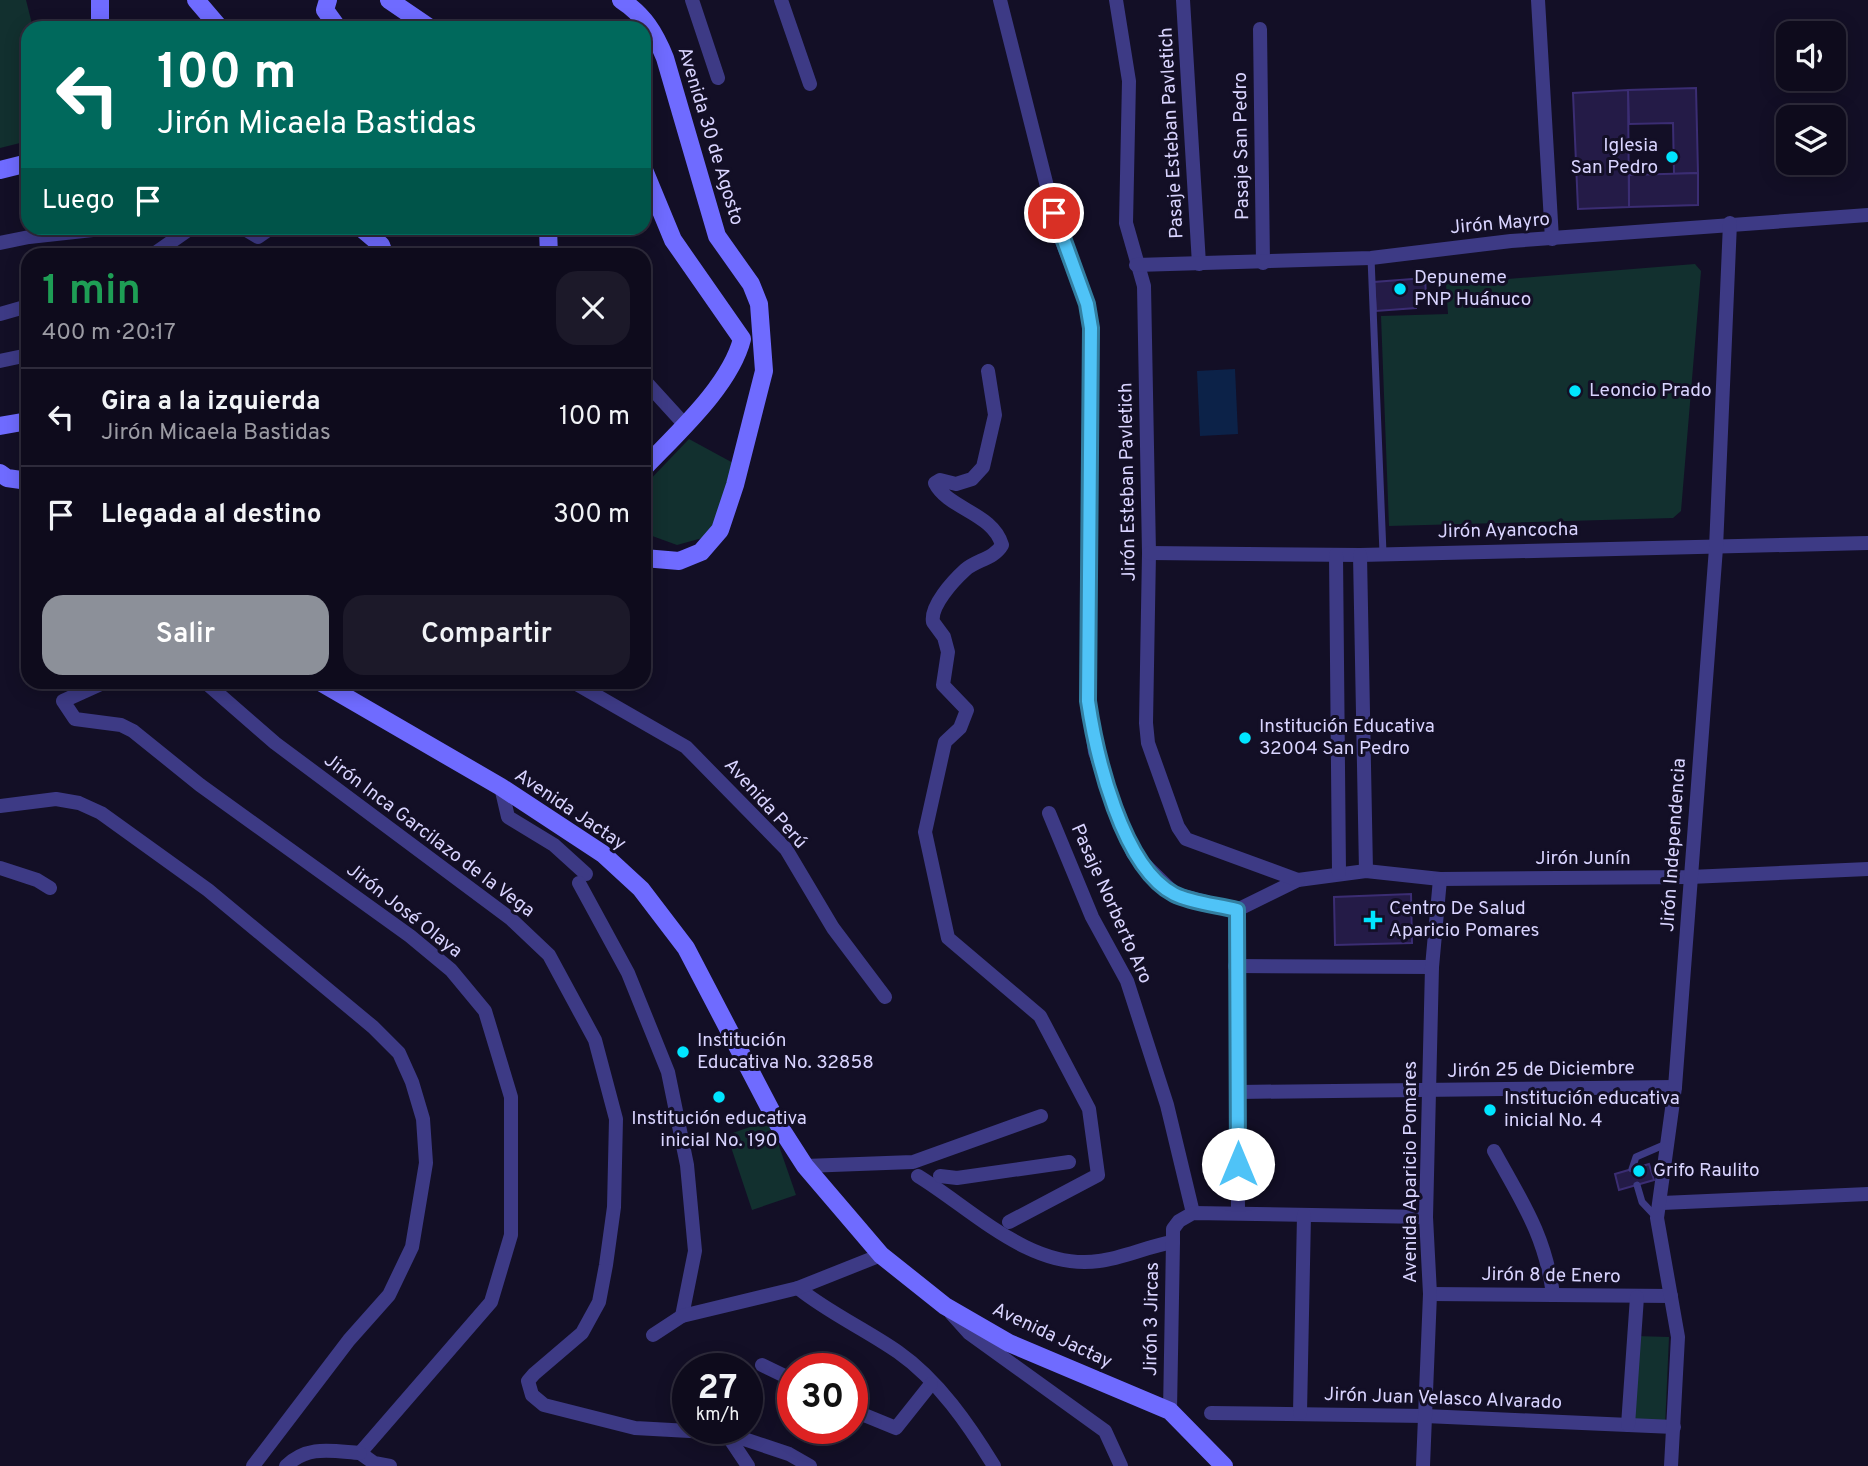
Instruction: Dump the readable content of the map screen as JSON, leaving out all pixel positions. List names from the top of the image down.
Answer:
{
  "streets": {
    "street": [
      "Pasaje Esteban Pavletich",
      "Avenida 30 de Agosto",
      "Pasaje San Pedro",
      "Jirón Mayro",
      "Jirón Esteban Pavletich",
      "Jirón Ayancocha",
      "Avenida Perú",
      "Avenida Jactay",
      "Jirón Inca Garcilazo de la Vega",
      "Jirón Independencia",
      "Jirón Junín",
      "Pasaje Norberto Aro",
      "Jirón José Olaya",
      "Jirón 25 de Diciembre",
      "Avenida Aparicio Pomares",
      "Jirón 8 de Enero",
      "Jirón 3 Jircas",
      "Jirón Juan Velasco Alvarado"
    ]
  },
  "crossings": [
    ["Pasaje Esteban Pavletich", "Jirón Mayro"],
    ["Pasaje San Pedro", "Jirón Mayro"],
    ["Jirón Mayro", "Jirón Esteban Pavletich"],
    ["Jirón Mayro", "Jirón Independencia"],
    ["Jirón Esteban Pavletich", "Jirón Ayancocha"],
    ["Jirón Esteban Pavletich", "Jirón Junín"],
    ["Jirón Ayancocha", "Jirón Independencia"],
    ["Avenida Jactay", "Jirón 3 Jircas"],
    ["Jirón Independencia", "Jirón Junín"],
    ["Jirón Independencia", "Jirón 25 de Diciembre"],
    ["Jirón Independencia", "Jirón 8 de Enero"],
    ["Jirón Independencia", "Jirón Juan Velasco Alvarado"],
    ["Jirón Junín", "Avenida Aparicio Pomares"],
    ["Jirón 25 de Diciembre", "Avenida Aparicio Pomares"],
    ["Avenida Aparicio Pomares", "Jirón 8 de Enero"],
    ["Avenida Aparicio Pomares", "Jirón Juan Velasco Alvarado"]
  ],
  "places": {
    "other": [
      "Iglesia San Pedro",
      "Depuneme PNP Huánuco",
      "Leoncio Prado",
      "Institución Educativa 32004 San Pedro",
      "Institución Educativa No. 32858",
      "Institución educativa inicial No. 190",
      "Institución educativa inicial No. 4",
      "Grifo Raulito"
    ],
    "health": ["Centro De Salud Aparicio Pomares"]
  },
  "page": {
    "turn": ["100 m", "Jirón Micaela Bastidas"],
    "then": "Luego",
    "heading": ["1 min", "400 m · 20:17"],
    "list": [
      {
        "name": "Gira a la izquierda",
        "note": "Jirón Micaela Bastidas",
        "value": "100 m"
      },
      {
        "name": "Llegada al destino",
        "value": "300 m"
      }
    ],
    "buttons": ["Salir", "Compartir"],
    "speed": "27 km/h",
    "limit": "30"
  }
}
